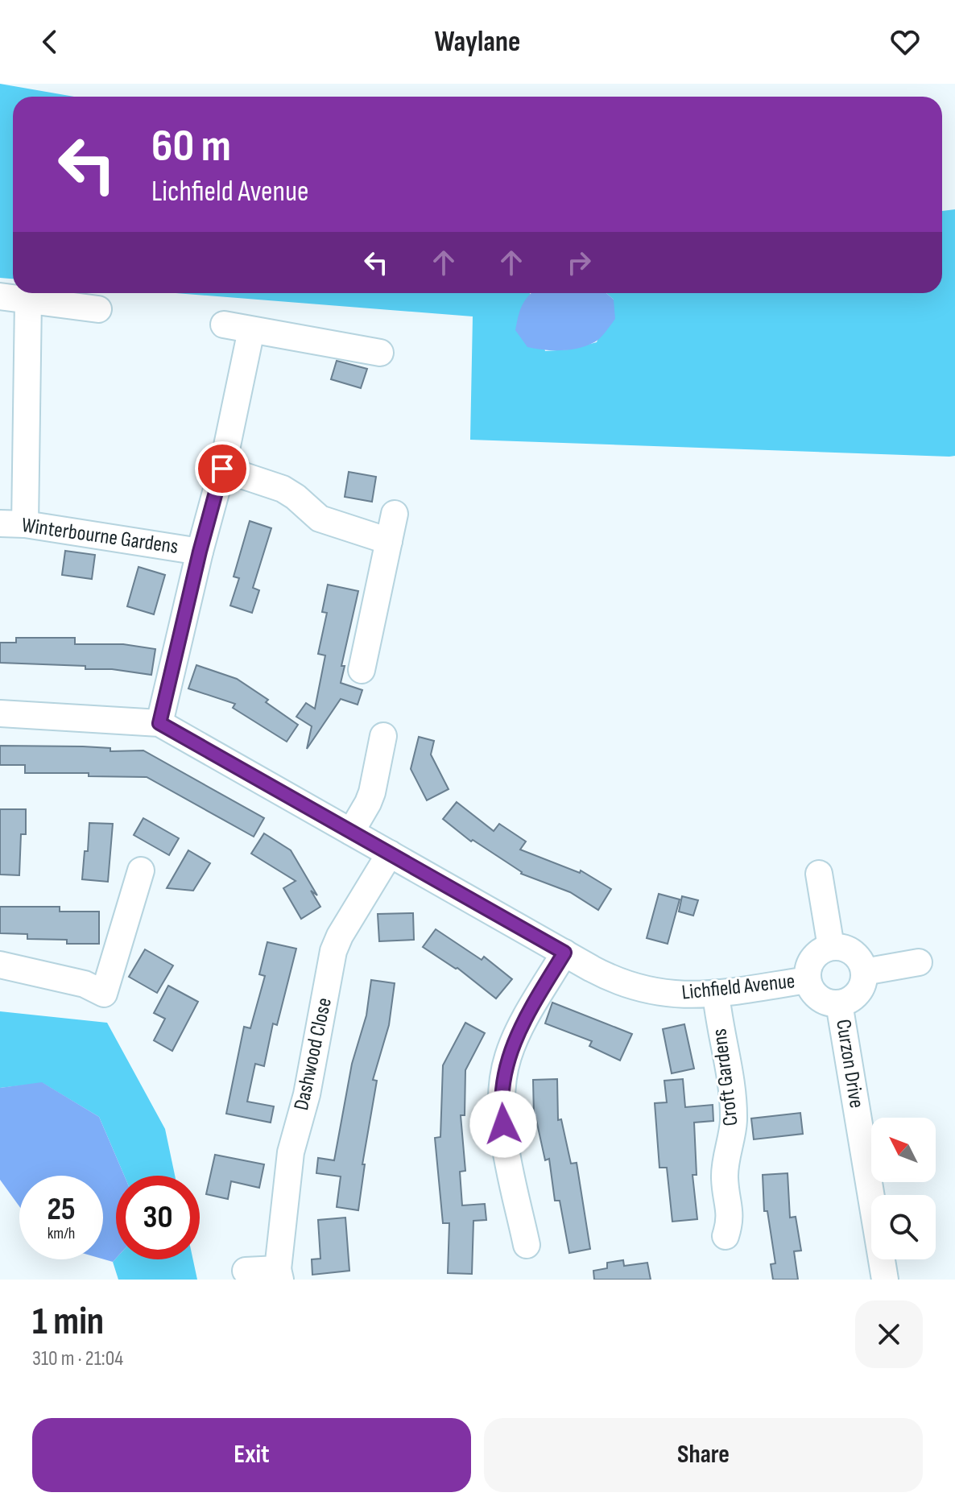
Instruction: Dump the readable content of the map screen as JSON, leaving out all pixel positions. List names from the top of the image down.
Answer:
{
  "streets": {
    "street": [
      "Winterbourne Gardens",
      "Lichfield Avenue",
      "Dashwood Close",
      "Curzon Drive",
      "Croft Gardens"
    ]
  },
  "crossings": [
    ["Lichfield Avenue", "Dashwood Close"],
    ["Lichfield Avenue", "Curzon Drive"],
    ["Lichfield Avenue", "Croft Gardens"]
  ],
  "north": "top left",
  "page": {
    "header": "Waylane",
    "turn": ["60 m", "Lichfield Avenue"],
    "speed": "25 km/h",
    "limit": "30",
    "heading": ["1 min", "310 m · 21:04"],
    "buttons": ["Exit", "Share"]
  }
}
